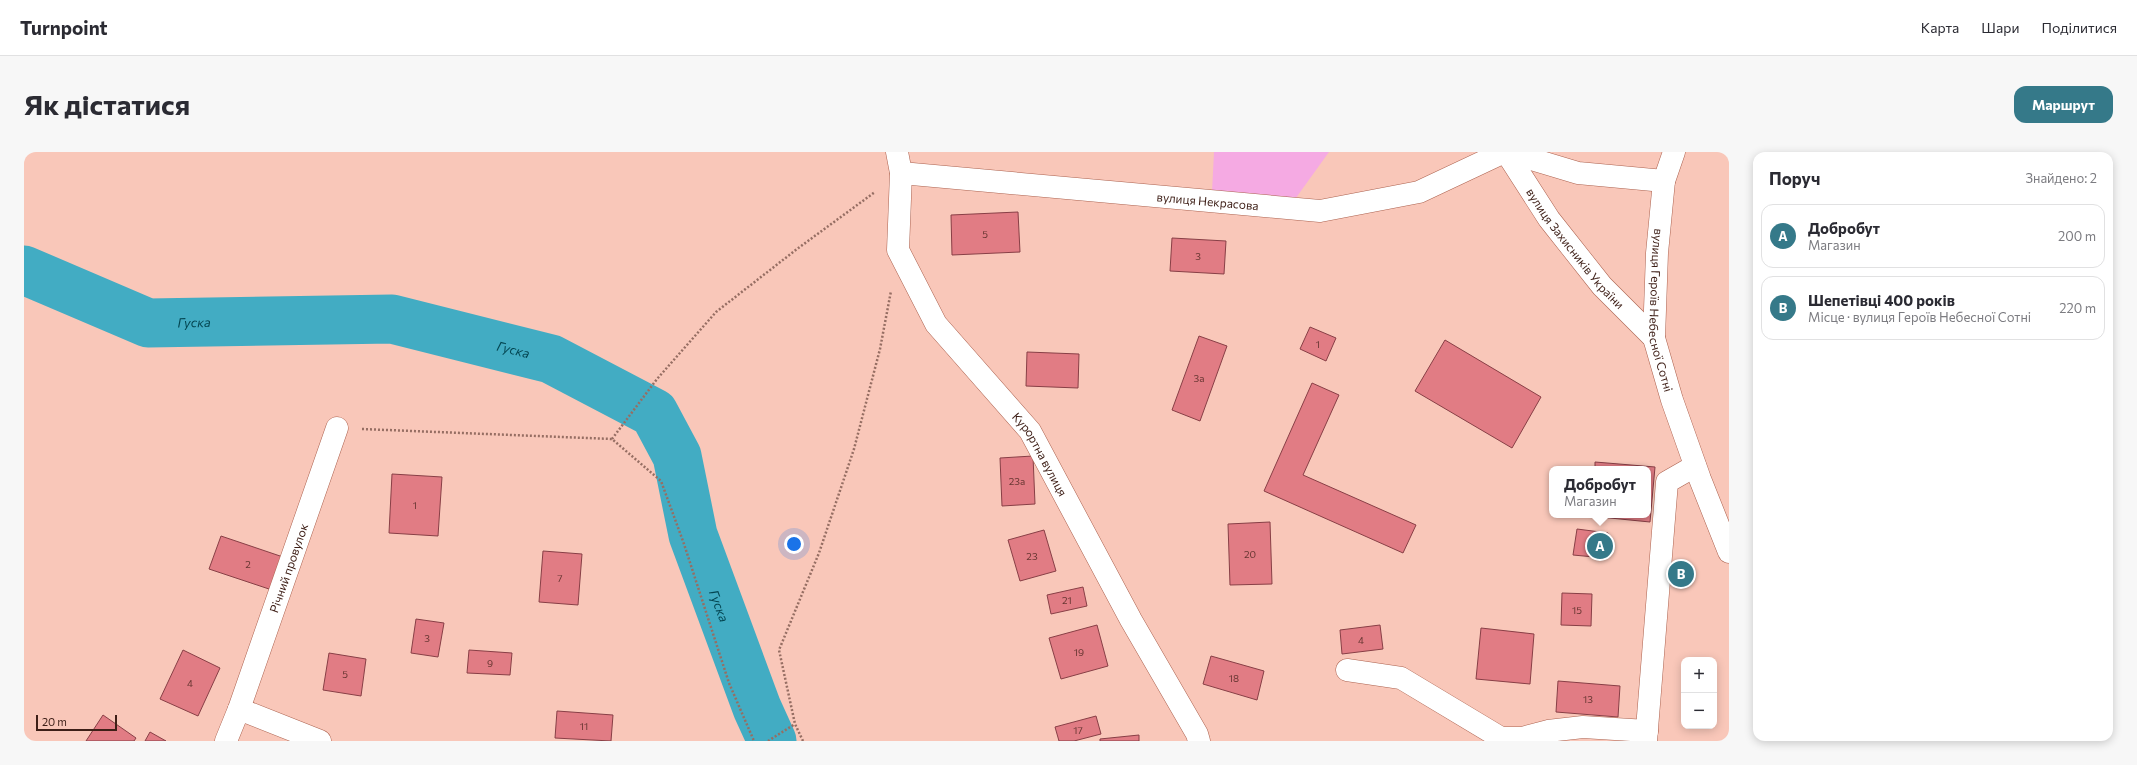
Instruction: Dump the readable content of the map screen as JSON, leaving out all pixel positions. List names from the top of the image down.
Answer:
{
  "streets": {
    "street": [
      "вулиця Некрасова",
      "вулиця Захисників України",
      "вулиця Героїв Небесної Сотні",
      "Курортна вулиця",
      "Річний провулок"
    ]
  },
  "crossings": [
    ["вулиця Некрасова", "вулиця Захисників України"],
    ["вулиця Некрасова", "Курортна вулиця"],
    ["вулиця Захисників України", "вулиця Героїв Небесної Сотні"]
  ],
  "water": ["Гуска"],
  "house_numbers": [
    "5",
    "3",
    "1",
    "3а",
    "23а",
    "1",
    "20",
    "23",
    "2",
    "7",
    "21",
    "15",
    "3",
    "4",
    "19",
    "9",
    "5",
    "18",
    "4",
    "13",
    "11",
    "17"
  ],
  "scale_bar": "20 m",
  "page": {
    "header": "Turnpoint",
    "nav": ["Карта", "Шари", "Поділитися"],
    "buttons": "Маршрут",
    "title": "Як дістатися",
    "heading": ["Поруч", "Знайдено: 2"],
    "list": [
      {
        "mark": "A",
        "name": "Добробут",
        "note": "Магазин",
        "value": "200 m"
      },
      {
        "mark": "B",
        "name": "Шепетівці 400 років",
        "note": "Місце · вулиця Героїв Небесної Сотні",
        "value": "220 m"
      }
    ],
    "popup": ["Добробут", "Магазин"],
    "pins": ["A", "B"],
    "map_buttons": ["+", "−"],
    "scale": "20 m"
  }
}
